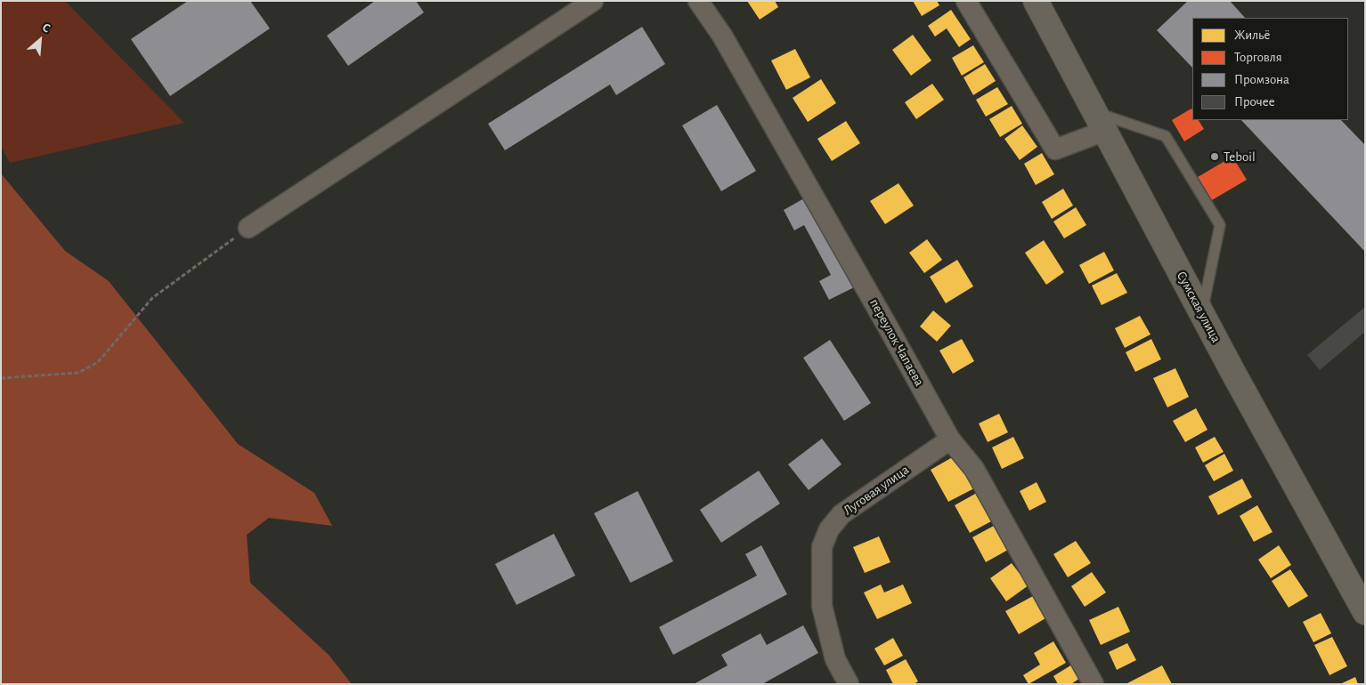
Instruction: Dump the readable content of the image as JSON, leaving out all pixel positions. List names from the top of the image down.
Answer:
{
  "streets": {
    "main road": ["Сумская улица"],
    "street": ["переулок Чапаева", "Луговая улица"]
  },
  "crossings": [
    ["переулок Чапаева", "Луговая улица"]
  ],
  "places": ["Teboil"],
  "legend": [
    "Жильё",
    "Торговля",
    "Промзона",
    "Прочее"
  ],
  "north": "top right"
}
